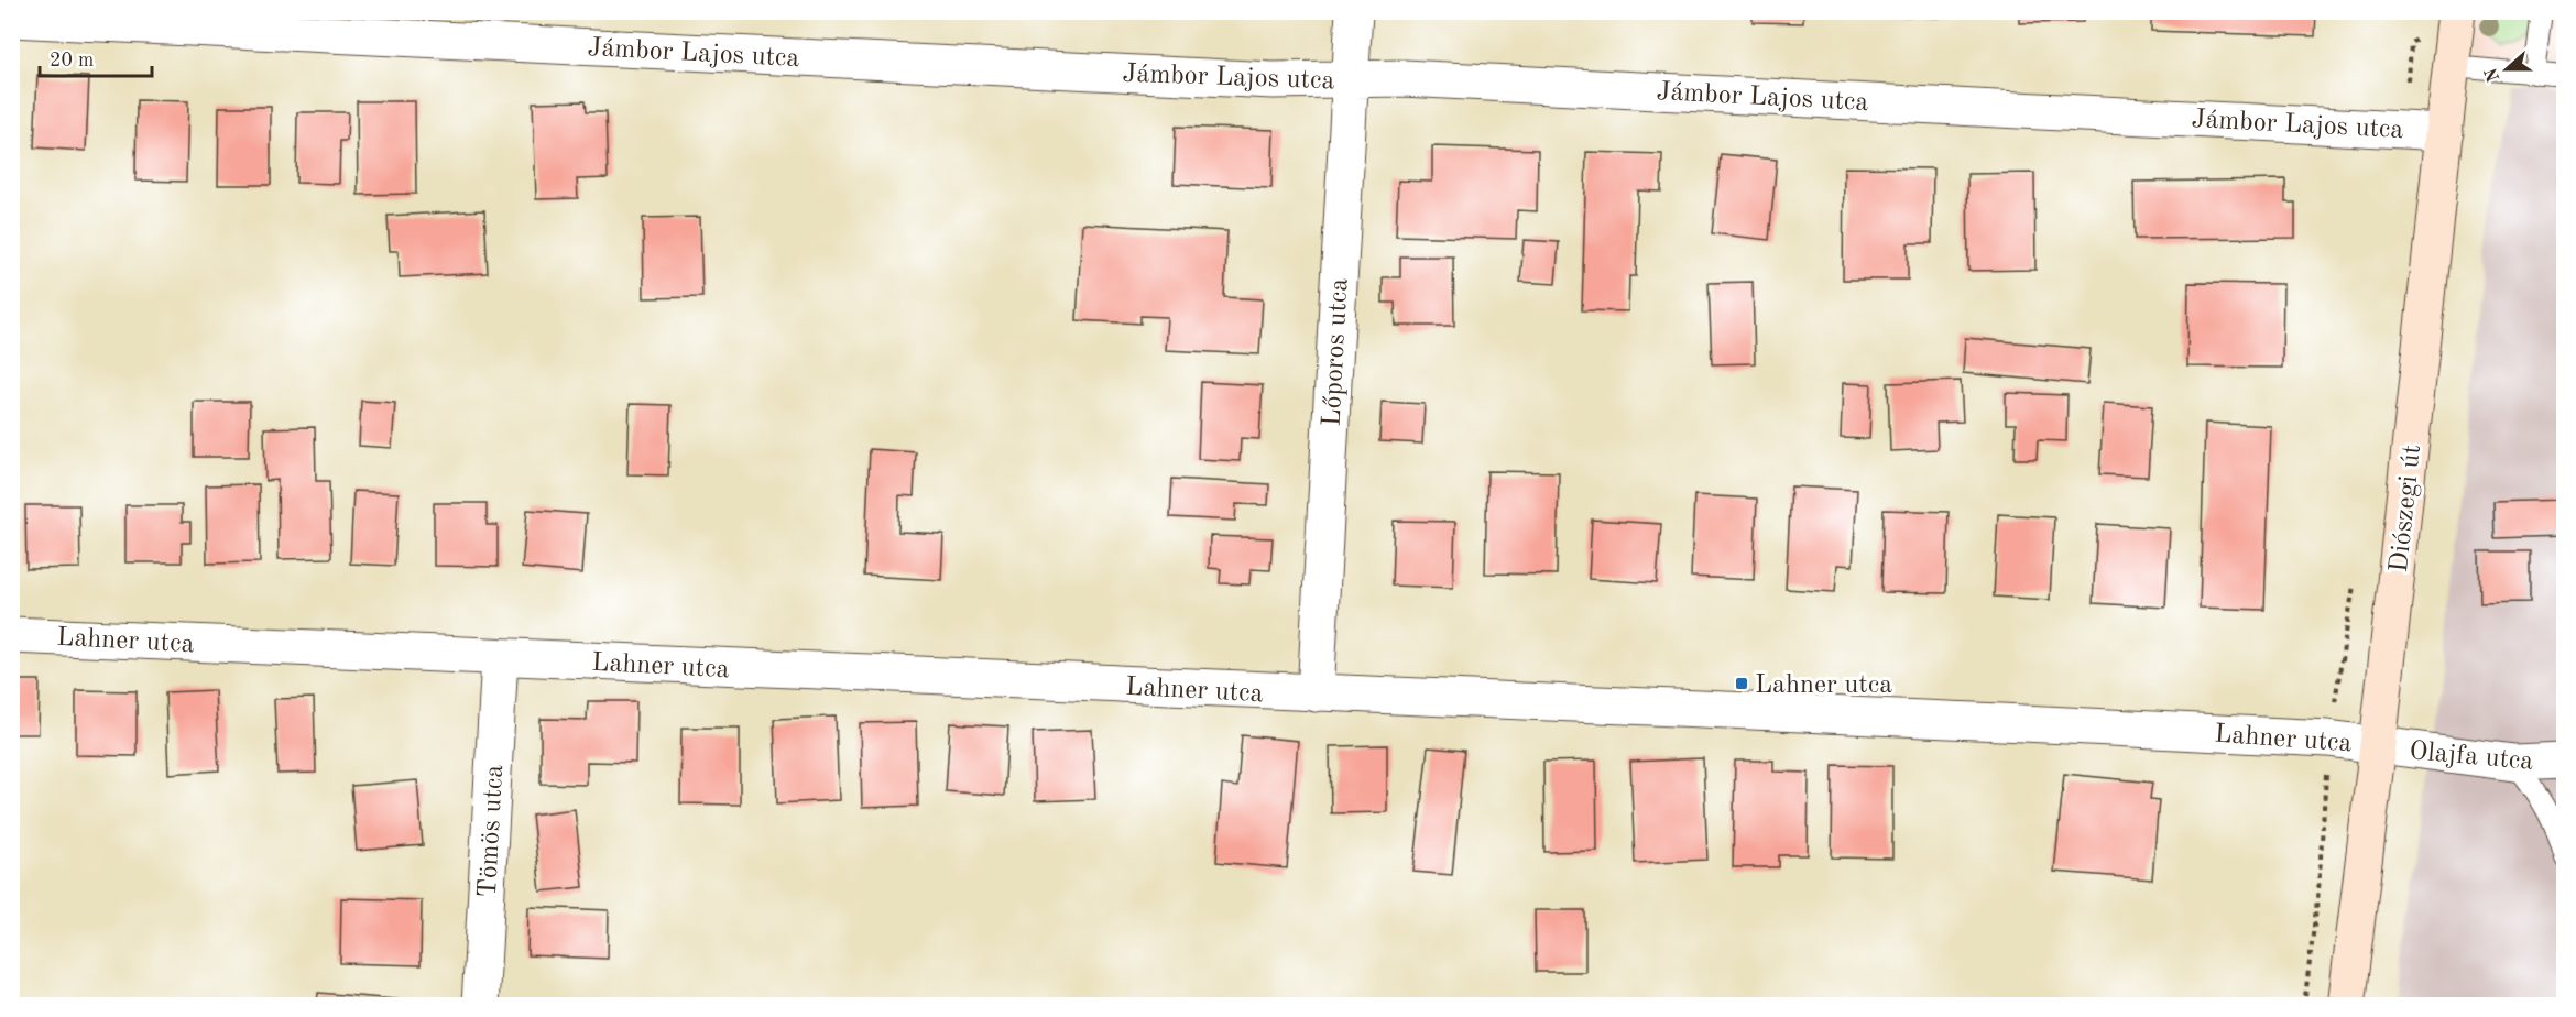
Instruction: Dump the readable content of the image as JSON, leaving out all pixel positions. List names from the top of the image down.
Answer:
{
  "streets": {
    "main road": ["Diószegi út"],
    "street": [
      "Jámbor Lajos utca",
      "Lőporos utca",
      "Lahner utca",
      "Olajfa utca",
      "Tömös utca"
    ]
  },
  "crossings": [
    ["Jámbor Lajos utca", "Lőporos utca"],
    ["Jámbor Lajos utca", "Diószegi út"],
    ["Lőporos utca", "Lahner utca"],
    ["Diószegi út", "Lahner utca"],
    ["Diószegi út", "Olajfa utca"],
    ["Lahner utca", "Olajfa utca"],
    ["Lahner utca", "Tömös utca"]
  ],
  "places": {
    "transit": ["Lahner utca"]
  },
  "scale_bar": "20 m",
  "north": "left"
}
